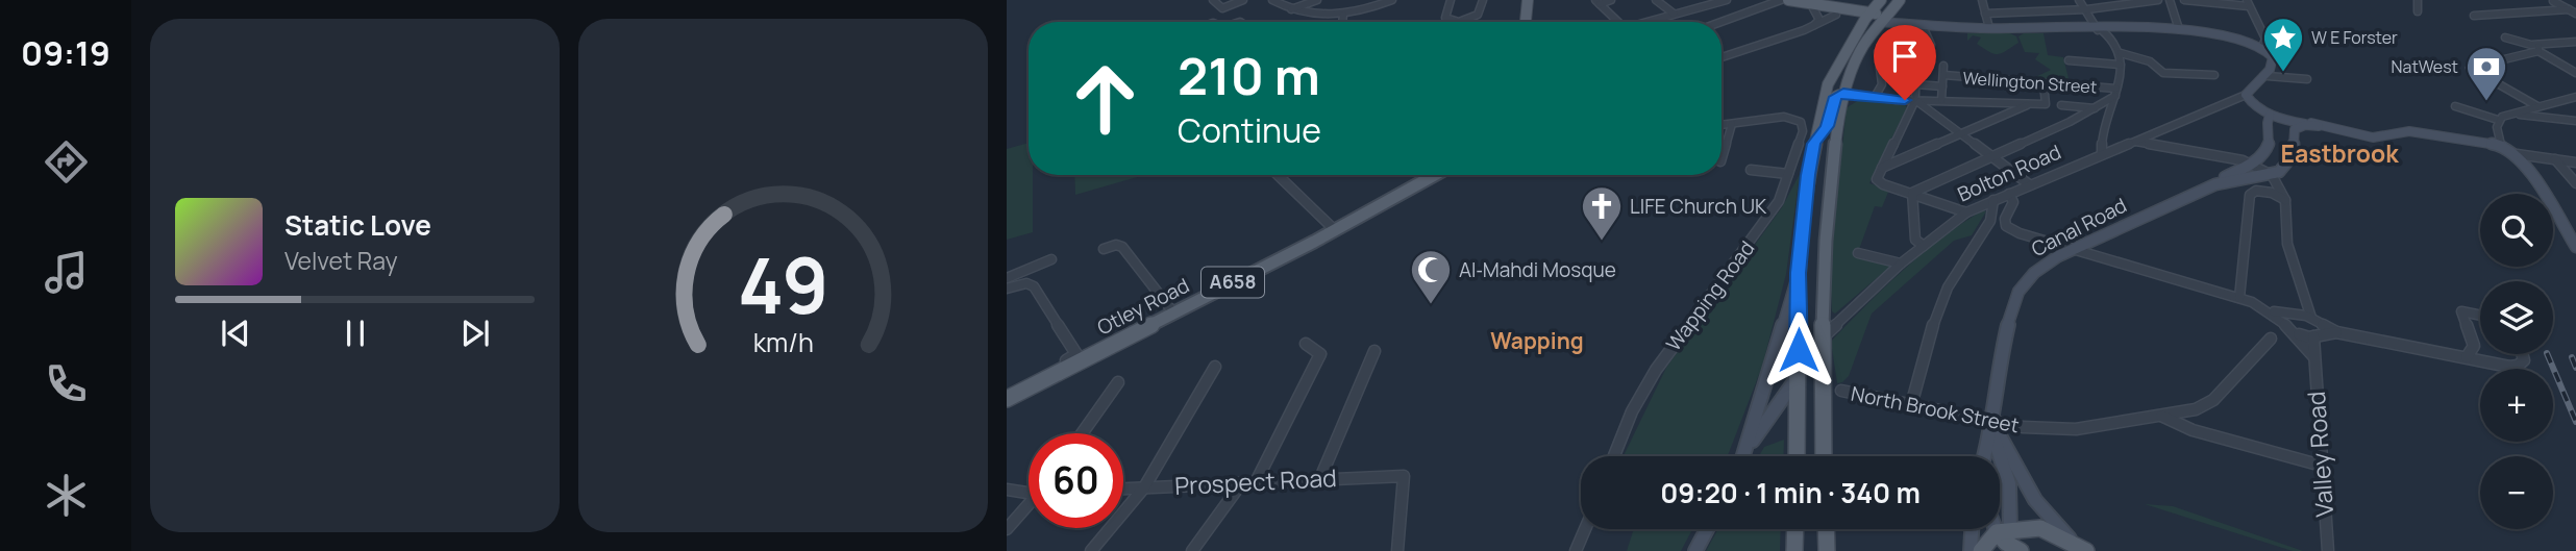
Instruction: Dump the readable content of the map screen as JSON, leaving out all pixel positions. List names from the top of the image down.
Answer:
{
  "streets": {
    "main road": ["A658", "Otley Road"],
    "street": [
      "Wellington Street",
      "Bolton Road",
      "Canal Road",
      "Wapping Road",
      "North Brook Street",
      "Valley Road",
      "Prospect Road"
    ]
  },
  "crossings": [
    ["Canal Road", "North Brook Street"]
  ],
  "districts": ["Eastbrook", "Wapping"],
  "places": {
    "place": ["W E Forster"],
    "bank": ["NatWest"],
    "church": ["LIFE Church UK"],
    "mosque": ["Al‐Mahdi Mosque"]
  },
  "page": {
    "tabs": "09:19",
    "turn": ["210 m", "Continue"],
    "map_buttons": ["+", "−"],
    "song": ["Static Love", "Velvet Ray"],
    "limit": "60",
    "trip": "09:20 · 1 min · 340 m",
    "gauge": ["49", "km/h"]
  }
}
